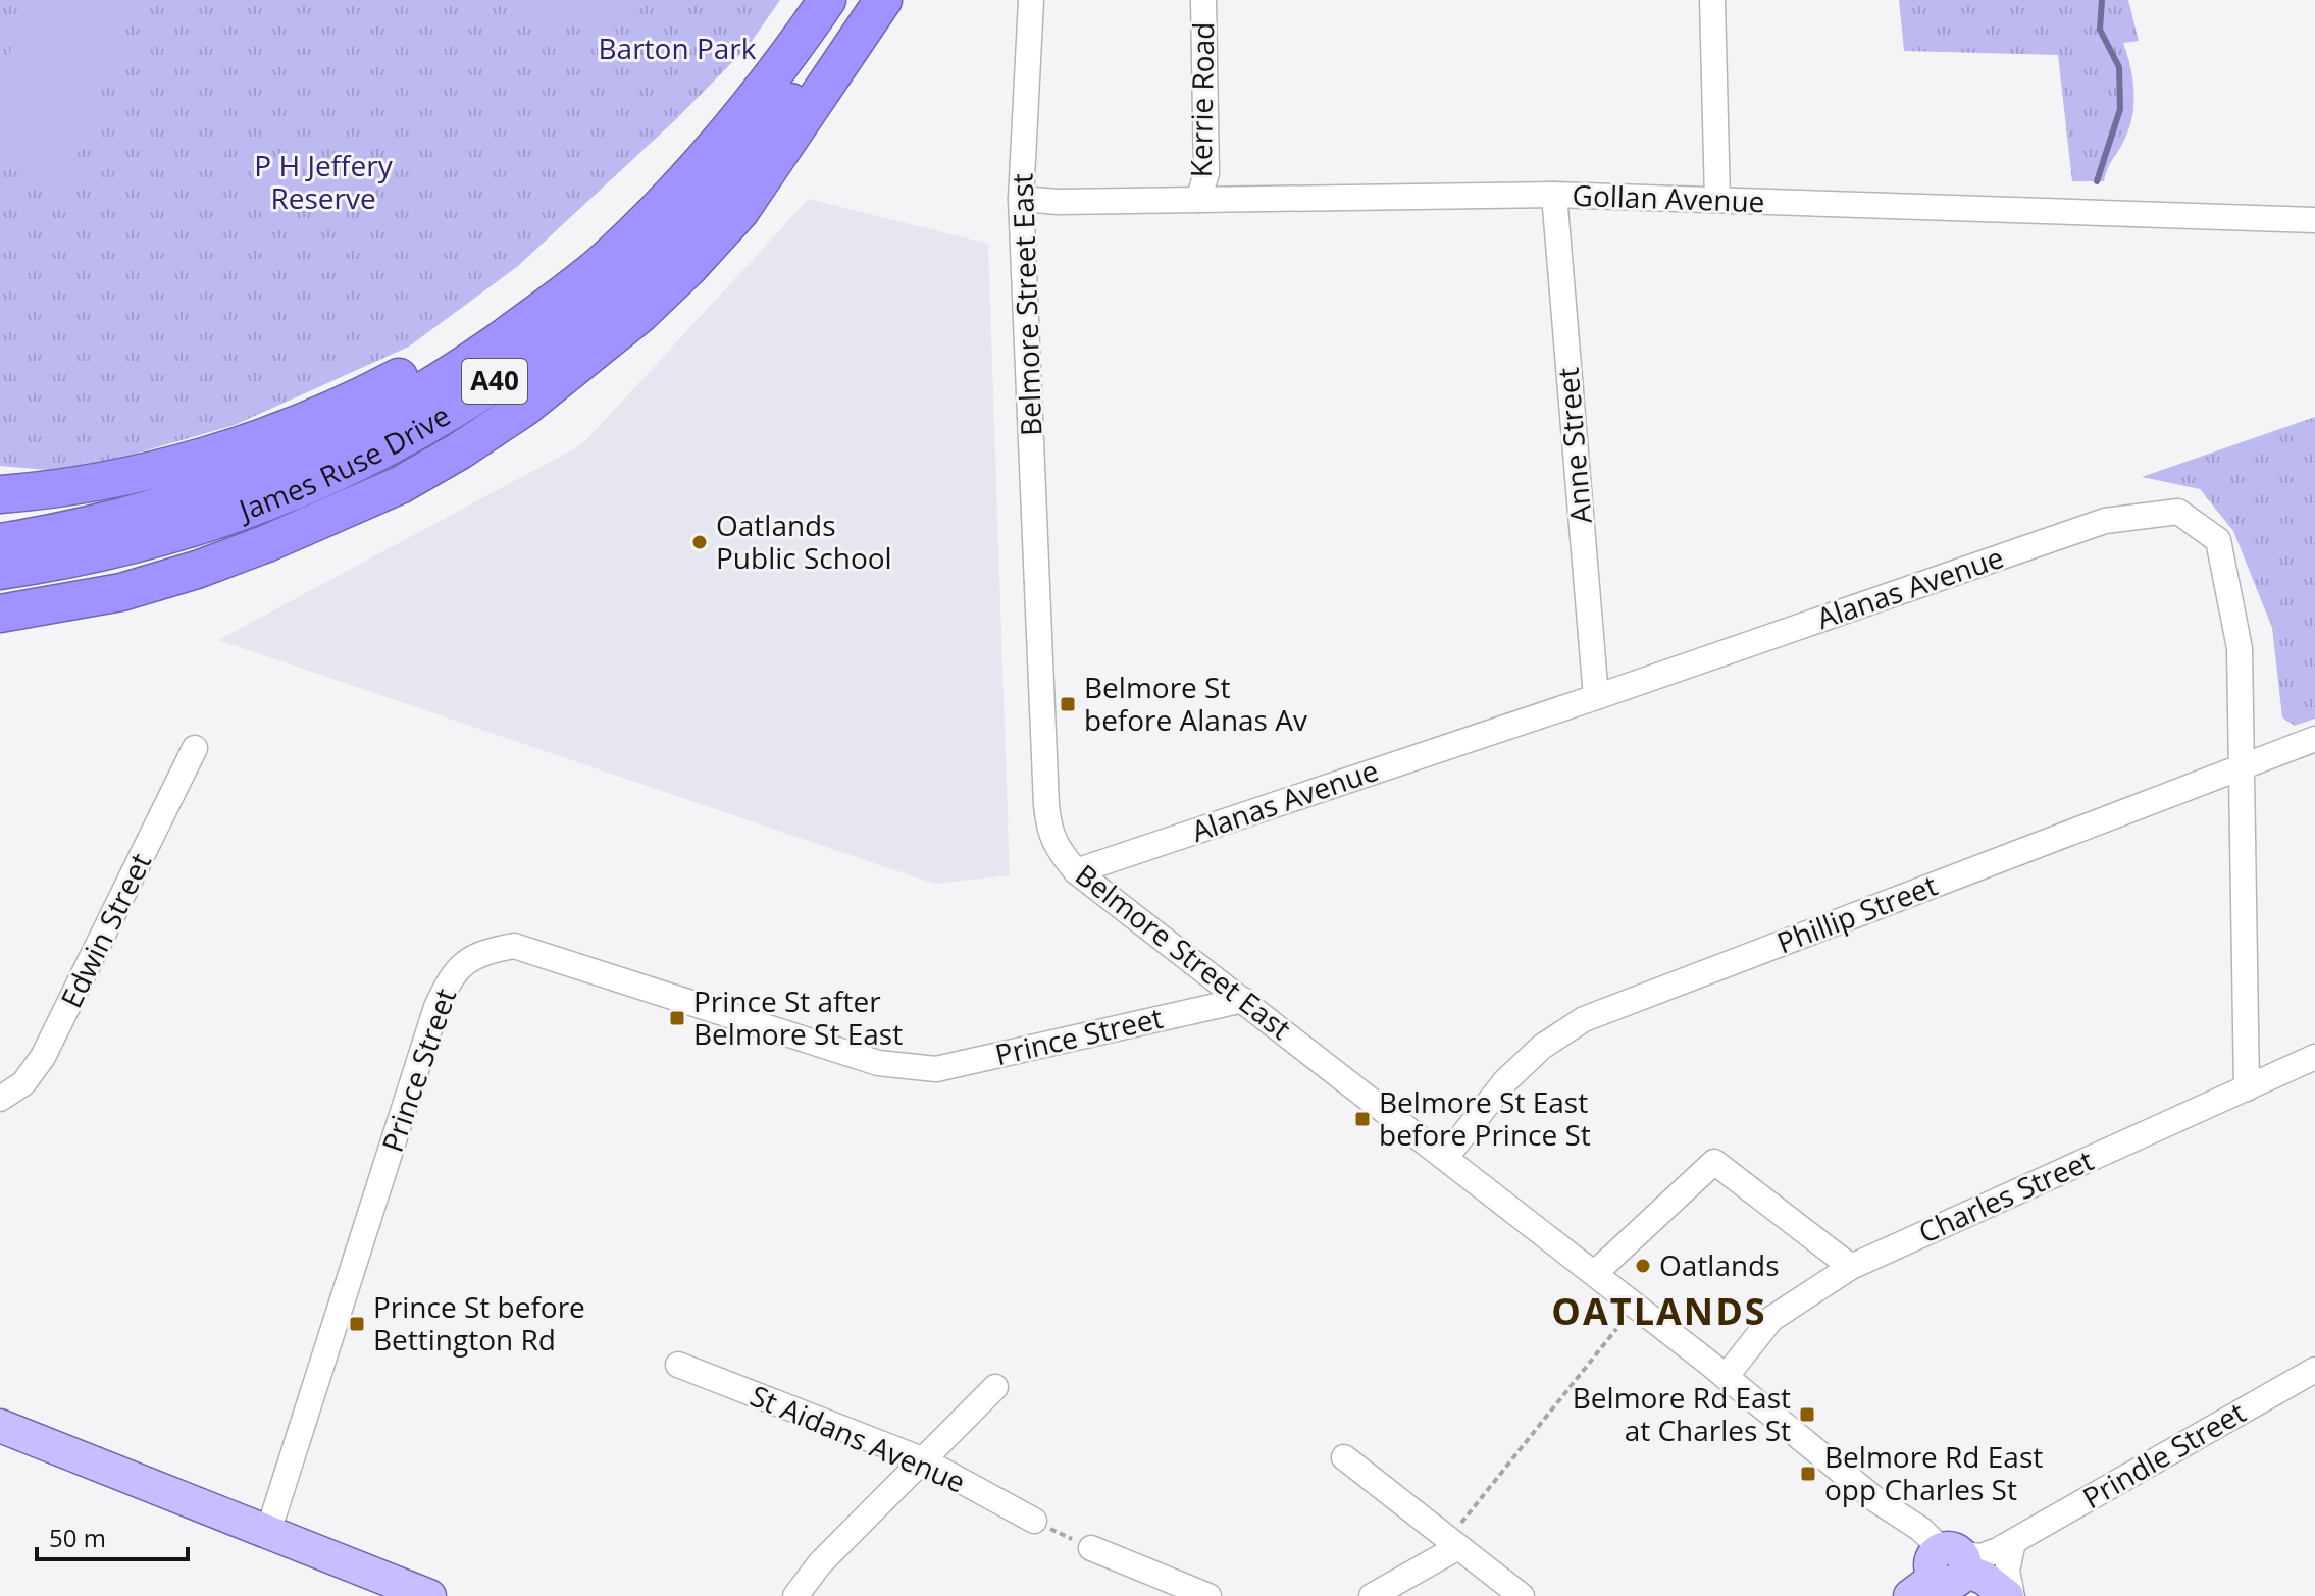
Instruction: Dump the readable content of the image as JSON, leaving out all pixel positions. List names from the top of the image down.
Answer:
{
  "streets": {
    "highway": ["A40", "James Ruse Drive"],
    "street": [
      "Kerrie Road",
      "Gollan Avenue",
      "Belmore Street East",
      "Anne Street",
      "Alanas Avenue",
      "Phillip Street",
      "Edwin Street",
      "Prince Street",
      "Charles Street",
      "St Aidans Avenue",
      "Prindle Street"
    ]
  },
  "crossings": [
    ["Kerrie Road", "Gollan Avenue"],
    ["Gollan Avenue", "Belmore Street East"],
    ["Gollan Avenue", "Anne Street"],
    ["Belmore Street East", "Alanas Avenue"],
    ["Belmore Street East", "Phillip Street"],
    ["Belmore Street East", "Prince Street"],
    ["Belmore Street East", "Charles Street"],
    ["Belmore Street East", "Prindle Street"],
    ["Anne Street", "Alanas Avenue"],
    ["Alanas Avenue", "Phillip Street"],
    ["Alanas Avenue", "Charles Street"]
  ],
  "districts": ["OATLANDS"],
  "parks": ["Barton Park", "P H Jeffery Reserve"],
  "places": {
    "other": ["Oatlands Public School", "Oatlands"],
    "transit": [
      "Belmore St before Alanas Av",
      "Prince St after Belmore St East",
      "Belmore St East before Prince St",
      "Prince St before Bettington Rd",
      "Belmore Rd East at Charles St",
      "Belmore Rd East opp Charles St"
    ]
  },
  "scale_bar": "50 m"
}
